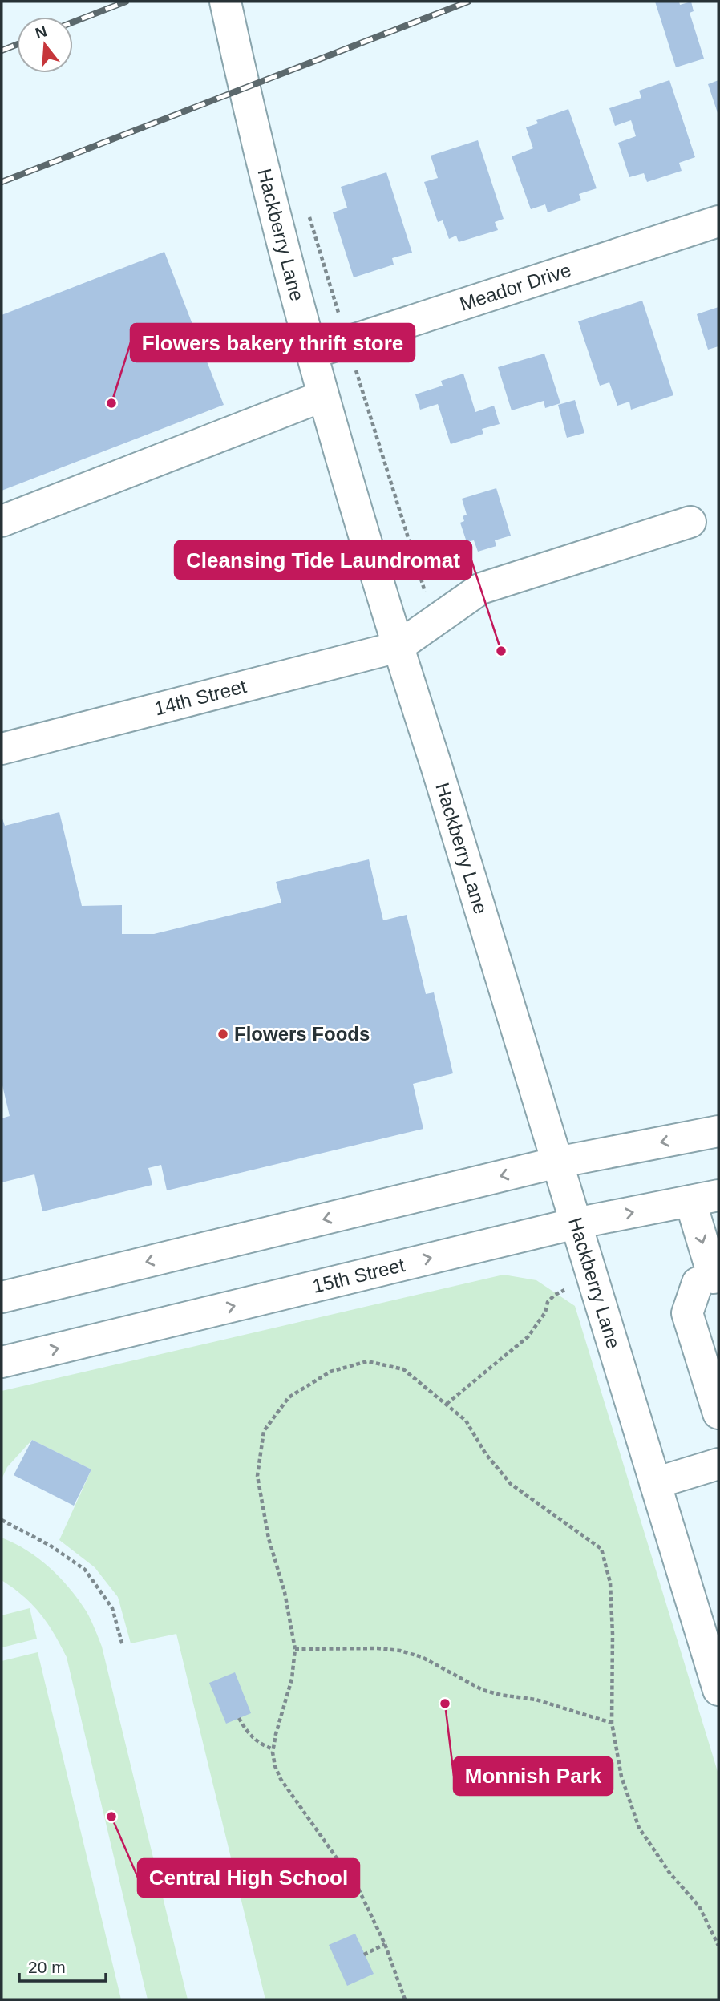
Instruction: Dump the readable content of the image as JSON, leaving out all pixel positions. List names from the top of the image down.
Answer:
{
  "streets": {
    "main road": [
      "Hackberry Lane",
      "Meador Drive",
      "14th Street",
      "15th Street"
    ]
  },
  "crossings": [
    ["Hackberry Lane", "Meador Drive"],
    ["Hackberry Lane", "14th Street"],
    ["Hackberry Lane", "15th Street"]
  ],
  "places": [
    "Flowers bakery thrift store",
    "Cleansing Tide Laundromat",
    "Flowers Foods",
    "Monnish Park",
    "Central High School"
  ],
  "scale_bar": "20 m",
  "north": "top"
}
